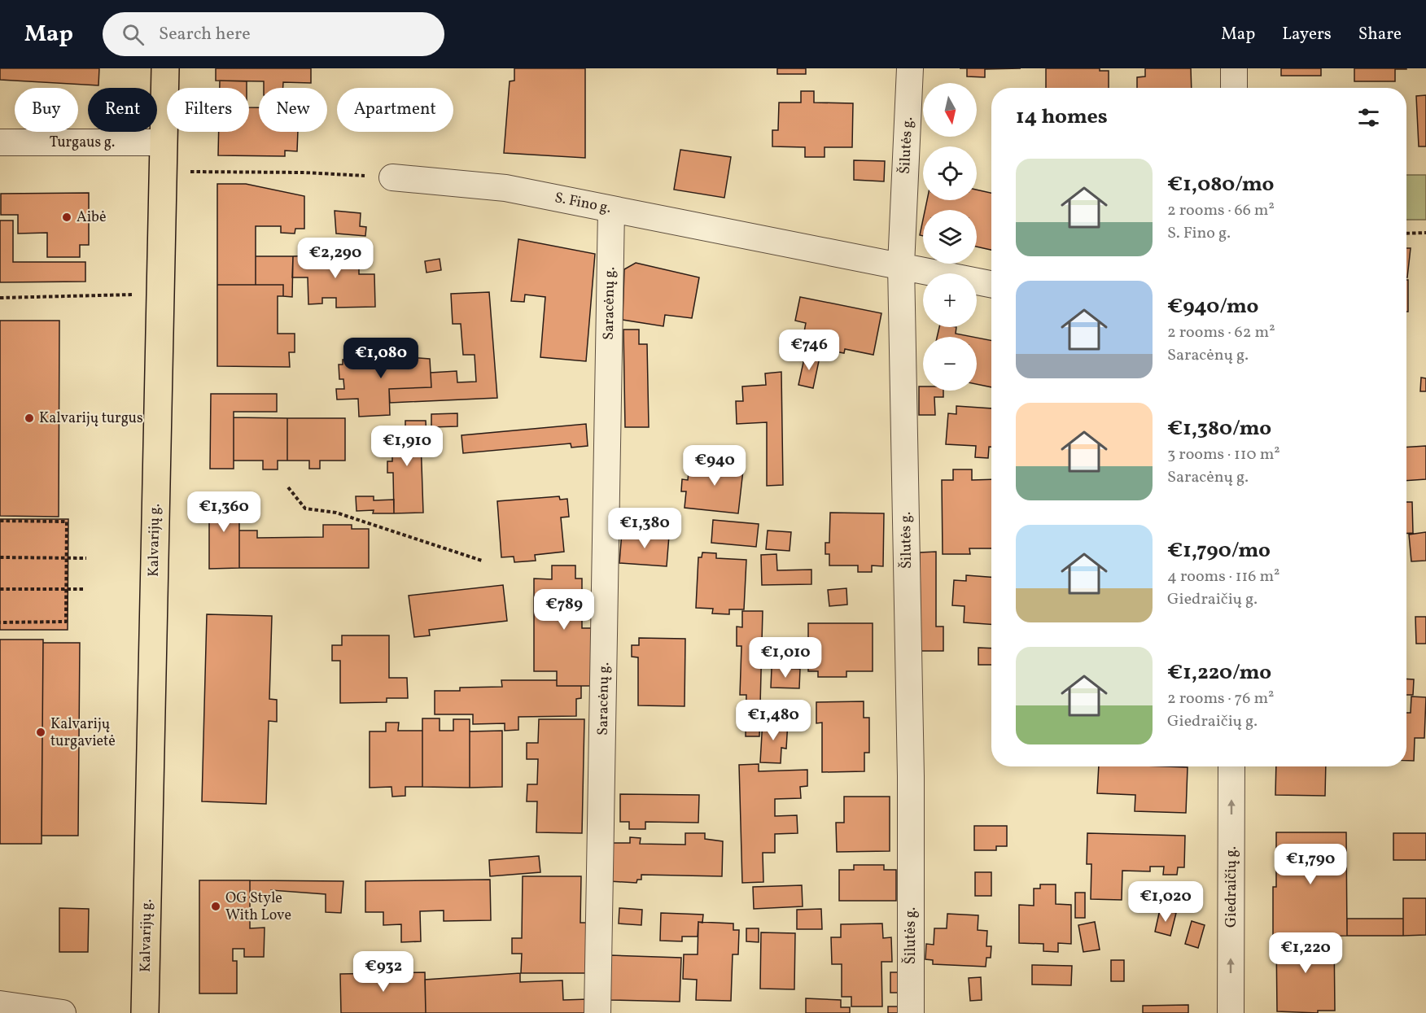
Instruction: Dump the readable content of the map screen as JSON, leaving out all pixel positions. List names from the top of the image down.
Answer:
{
  "streets": {
    "main road": ["Kalvarijų g."],
    "street": [
      "Turgaus g.",
      "Šilutės g.",
      "S. Fino g.",
      "Saracėnų g.",
      "Giedraičių g."
    ]
  },
  "crossings": [
    ["Turgaus g.", "Kalvarijų g."],
    ["Šilutės g.", "S. Fino g."],
    ["S. Fino g.", "Saracėnų g."]
  ],
  "one_way": ["Giedraičių g."],
  "places": [
    "Aibė",
    "Kalvarijų turgus",
    "Kalvarijų turgavietė",
    "OG Style With Love"
  ],
  "north": "bottom",
  "page": {
    "header": "Map",
    "search": "Search here",
    "nav": ["Map", "Layers", "Share"],
    "map_buttons": ["+", "−"],
    "chip": [
      "Buy",
      "Rent",
      "Filters",
      "New",
      "Apartment"
    ],
    "heading": "14 homes",
    "list": [
      {
        "name": "€1,080/mo",
        "note": "2 rooms · 66 m² · S. Fino g."
      },
      {
        "name": "€940/mo",
        "note": "2 rooms · 62 m² · Saracėnų g."
      },
      {
        "name": "€1,380/mo",
        "note": "3 rooms · 110 m² · Saracėnų g."
      },
      {
        "name": "€1,790/mo",
        "note": "4 rooms · 116 m² · Giedraičių g."
      },
      {
        "name": "€1,220/mo",
        "note": "2 rooms · 76 m² · Giedraičių g."
      }
    ],
    "price": [
      "€2,290",
      "€746",
      "€1,080",
      "€1,910",
      "€940",
      "€1,360",
      "€1,380",
      "€789",
      "€1,010",
      "€1,480",
      "€1,790",
      "€1,020",
      "€1,220",
      "€932"
    ]
  }
}
